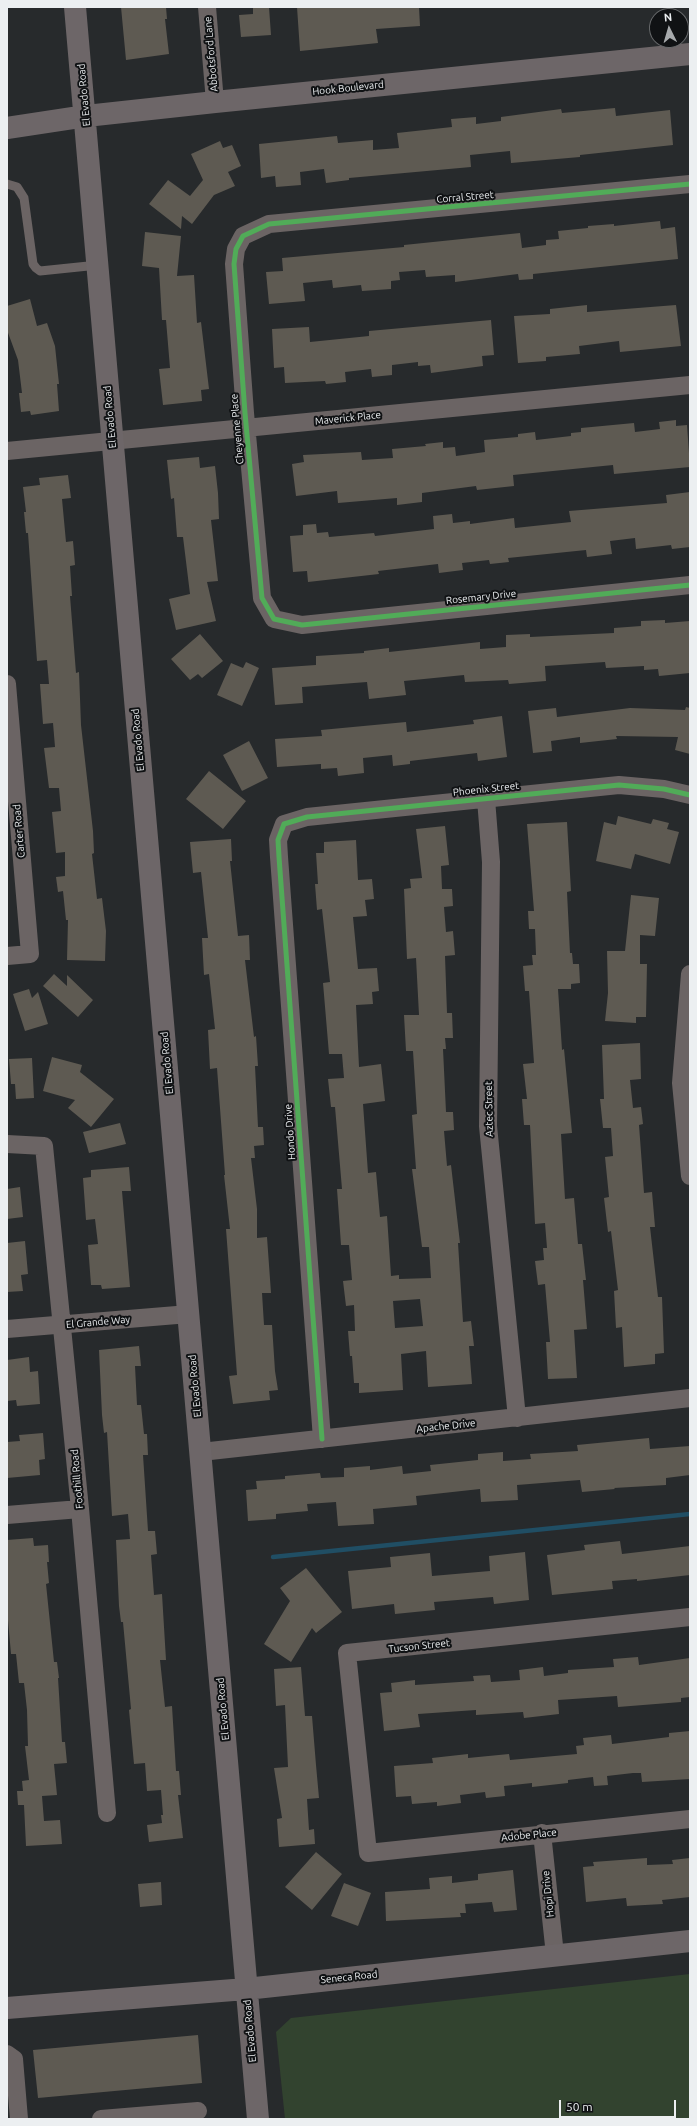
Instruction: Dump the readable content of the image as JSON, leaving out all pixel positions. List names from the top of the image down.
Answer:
{
  "streets": {
    "main road": ["Hook Boulevard", "El Evado Road", "Seneca Road"],
    "street": [
      "Abbotsford Lane",
      "Corral Street",
      "Maverick Place",
      "Cheyenne Place",
      "Rosemary Drive",
      "Phoenix Street",
      "Carter Road",
      "Aztec Street",
      "Hondo Drive",
      "El Grande Way",
      "Apache Drive",
      "Foothill Road",
      "Tucson Street",
      "Adobe Place",
      "Hopi Drive"
    ]
  },
  "crossings": [
    ["Abbotsford Lane", "Hook Boulevard"],
    ["Hook Boulevard", "El Evado Road"],
    ["El Evado Road", "Maverick Place"],
    ["El Evado Road", "El Grande Way"],
    ["El Evado Road", "Apache Drive"],
    ["El Evado Road", "Seneca Road"],
    ["Corral Street", "Cheyenne Place"],
    ["Maverick Place", "Cheyenne Place"],
    ["Cheyenne Place", "Rosemary Drive"],
    ["Phoenix Street", "Aztec Street"],
    ["Phoenix Street", "Hondo Drive"],
    ["Aztec Street", "Apache Drive"],
    ["Hondo Drive", "Apache Drive"],
    ["El Grande Way", "Foothill Road"],
    ["Tucson Street", "Adobe Place"],
    ["Adobe Place", "Hopi Drive"],
    ["Hopi Drive", "Seneca Road"]
  ],
  "scale_bar": "50 m",
  "north": "top"
}
